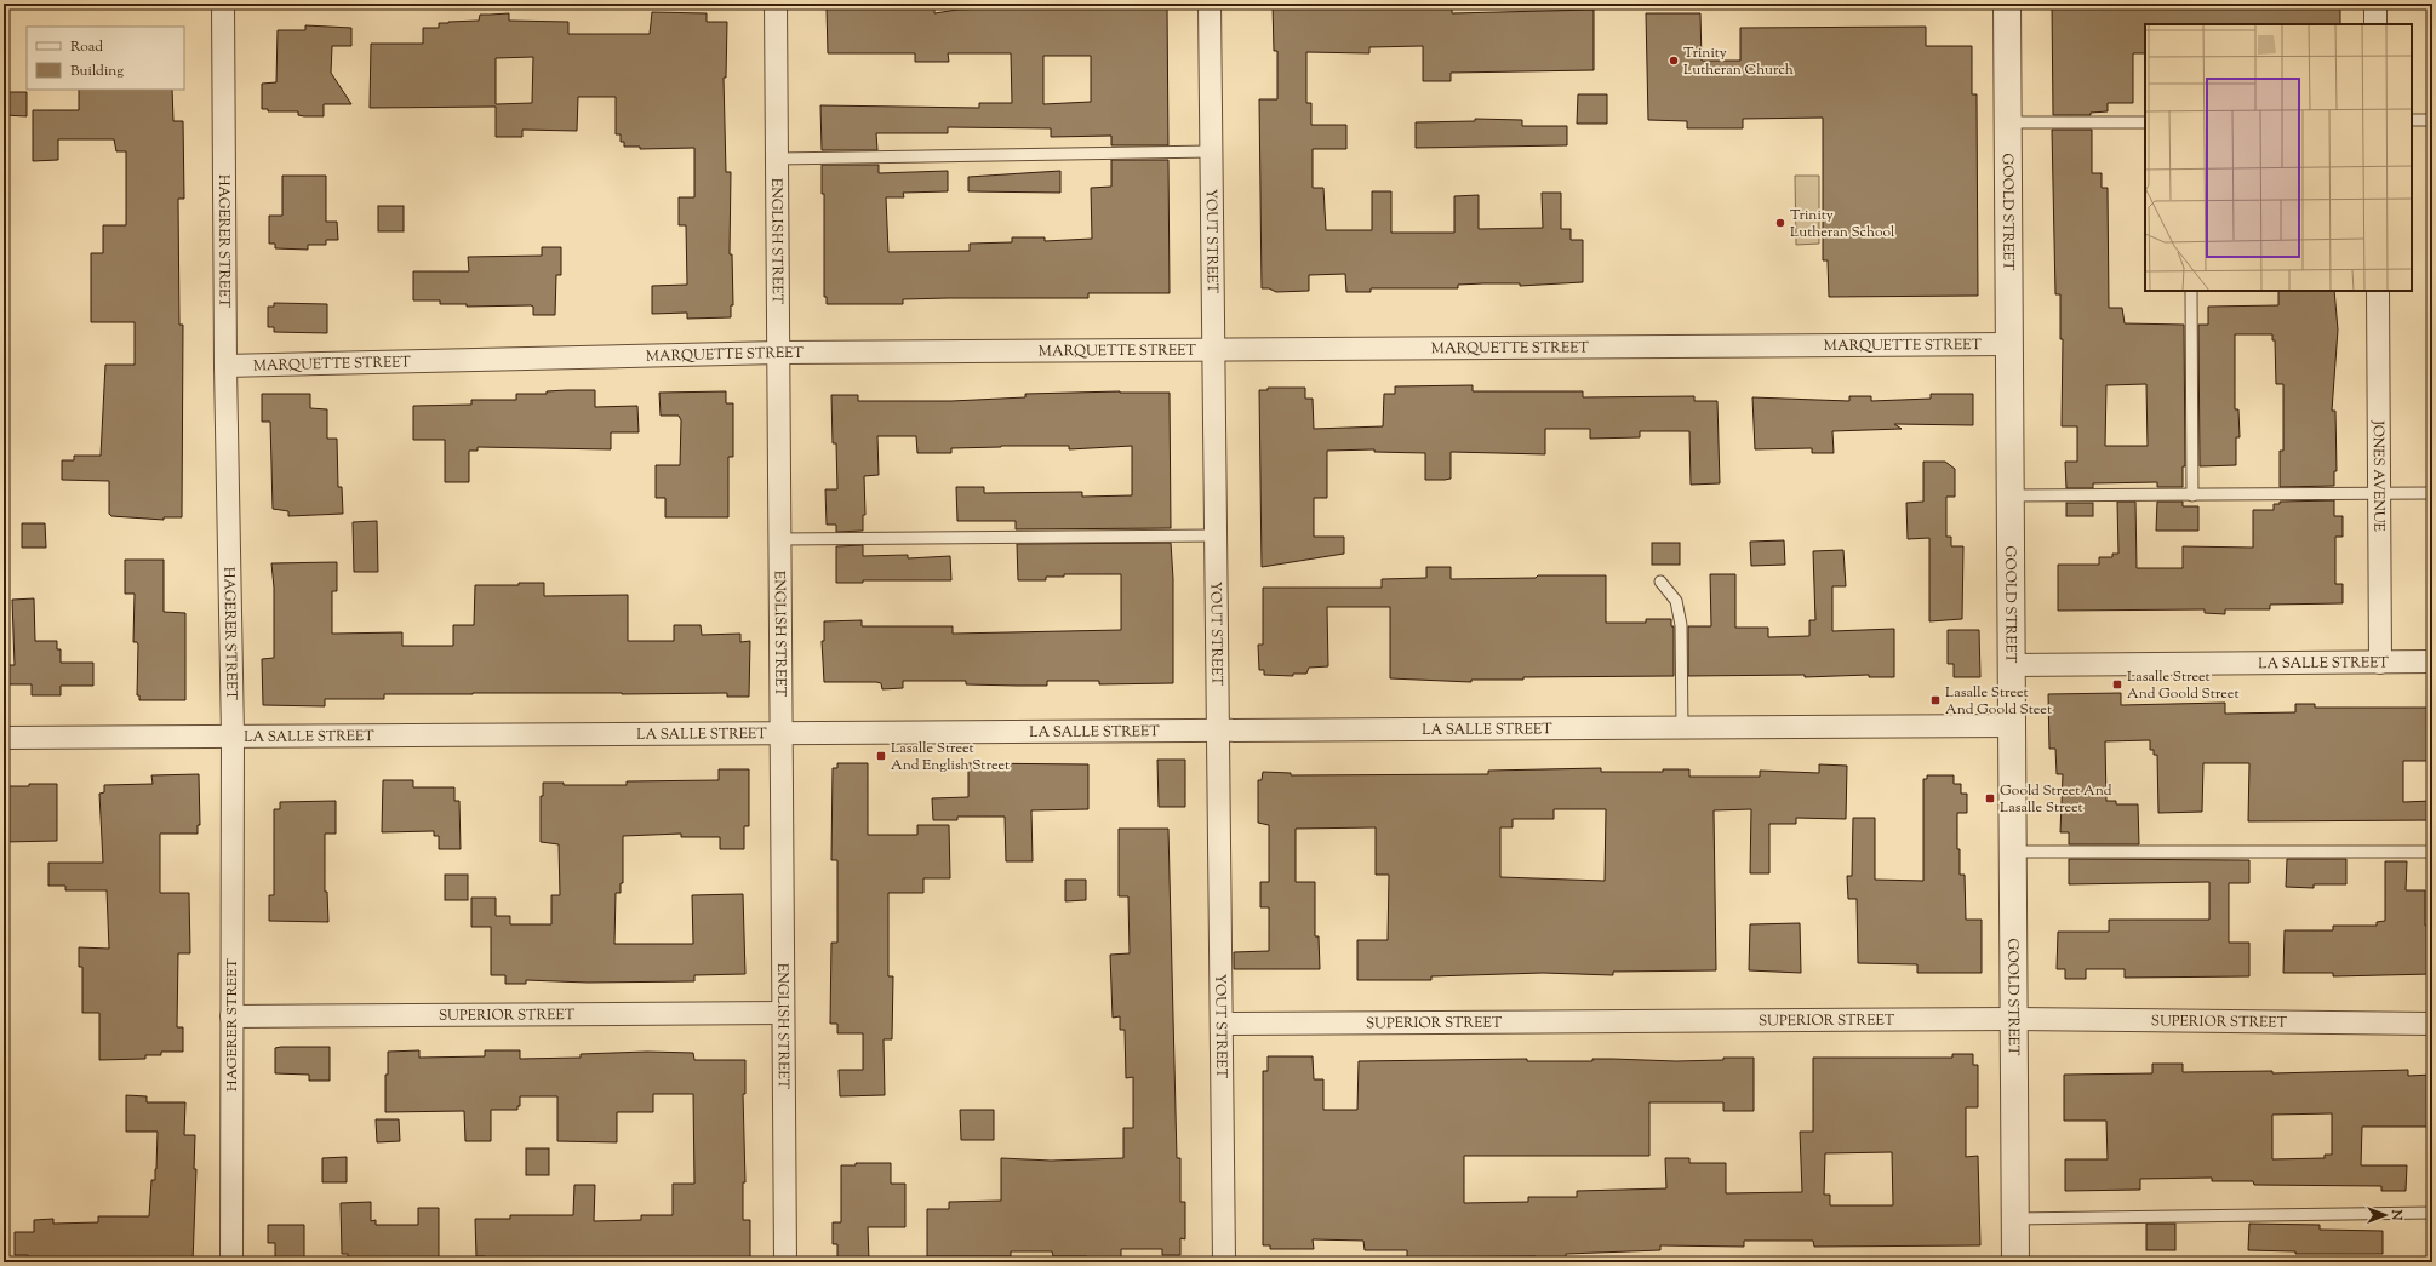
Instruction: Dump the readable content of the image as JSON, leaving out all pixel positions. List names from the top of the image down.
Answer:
{
  "streets": {
    "street": [
      "GOOLD STREET",
      "HAGERER STREET",
      "ENGLISH STREET",
      "YOUT STREET",
      "MARQUETTE STREET",
      "JONES AVENUE",
      "LA SALLE STREET",
      "SUPERIOR STREET"
    ]
  },
  "crossings": [
    ["GOOLD STREET", "MARQUETTE STREET"],
    ["GOOLD STREET", "LA SALLE STREET"],
    ["GOOLD STREET", "SUPERIOR STREET"],
    ["HAGERER STREET", "MARQUETTE STREET"],
    ["HAGERER STREET", "LA SALLE STREET"],
    ["HAGERER STREET", "SUPERIOR STREET"],
    ["ENGLISH STREET", "MARQUETTE STREET"],
    ["ENGLISH STREET", "LA SALLE STREET"],
    ["ENGLISH STREET", "SUPERIOR STREET"],
    ["YOUT STREET", "MARQUETTE STREET"],
    ["YOUT STREET", "LA SALLE STREET"],
    ["YOUT STREET", "SUPERIOR STREET"],
    ["JONES AVENUE", "LA SALLE STREET"]
  ],
  "places": {
    "other": ["Trinity Lutheran Church", "Trinity Lutheran School"],
    "transit": [
      "Lasalle Street And Goold Street",
      "Lasalle Street And Goold Steet",
      "Lasalle Street And English Street",
      "Goold Street And Lasalle Street"
    ]
  },
  "legend": ["Road", "Building"],
  "north": "right"
}
